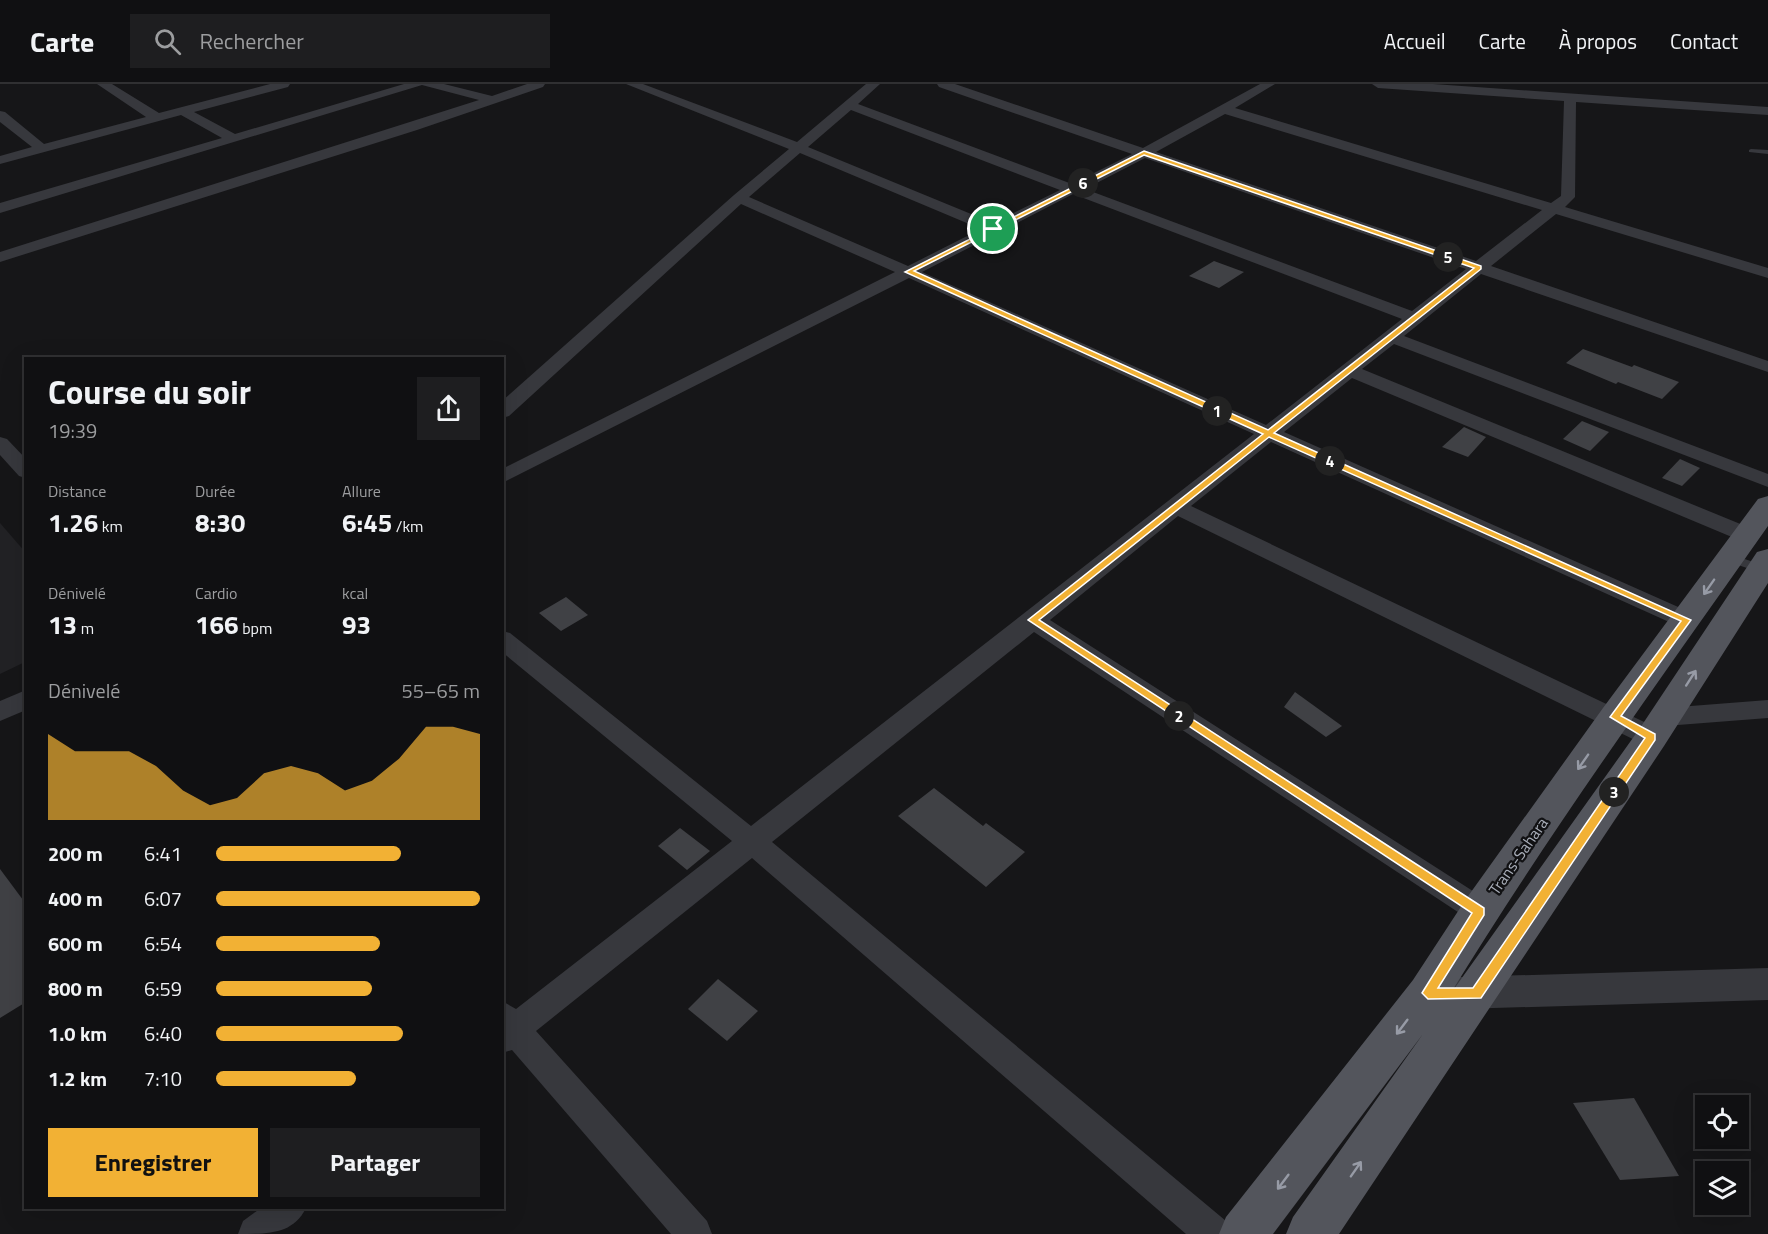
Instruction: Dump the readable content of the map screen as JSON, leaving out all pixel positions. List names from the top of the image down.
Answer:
{
  "streets": {
    "main road": ["Trans-Sahara"]
  },
  "page": {
    "header": "Carte",
    "search": "Rechercher",
    "nav": [
      "Accueil",
      "Carte",
      "À propos",
      "Contact"
    ],
    "pins": [
      "6",
      "5",
      "1",
      "4",
      "2",
      "3"
    ],
    "heading": ["Course du soir", "19:39"],
    "stats": [
      ["Distance", "1.26 km"],
      ["Durée", "8:30"],
      ["Allure", "6:45 /km"],
      ["Dénivelé", "13 m"],
      ["Cardio", "166 bpm"],
      ["kcal", "93"]
    ],
    "chart": ["Dénivelé", "55–65 m"],
    "list": [
      {
        "name": "200 m",
        "note": "6:41"
      },
      {
        "name": "400 m",
        "note": "6:07"
      },
      {
        "name": "600 m",
        "note": "6:54"
      },
      {
        "name": "800 m",
        "note": "6:59"
      },
      {
        "name": "1.0 km",
        "note": "6:40"
      },
      {
        "name": "1.2 km",
        "note": "7:10"
      }
    ],
    "buttons": ["Enregistrer", "Partager"]
  }
}
